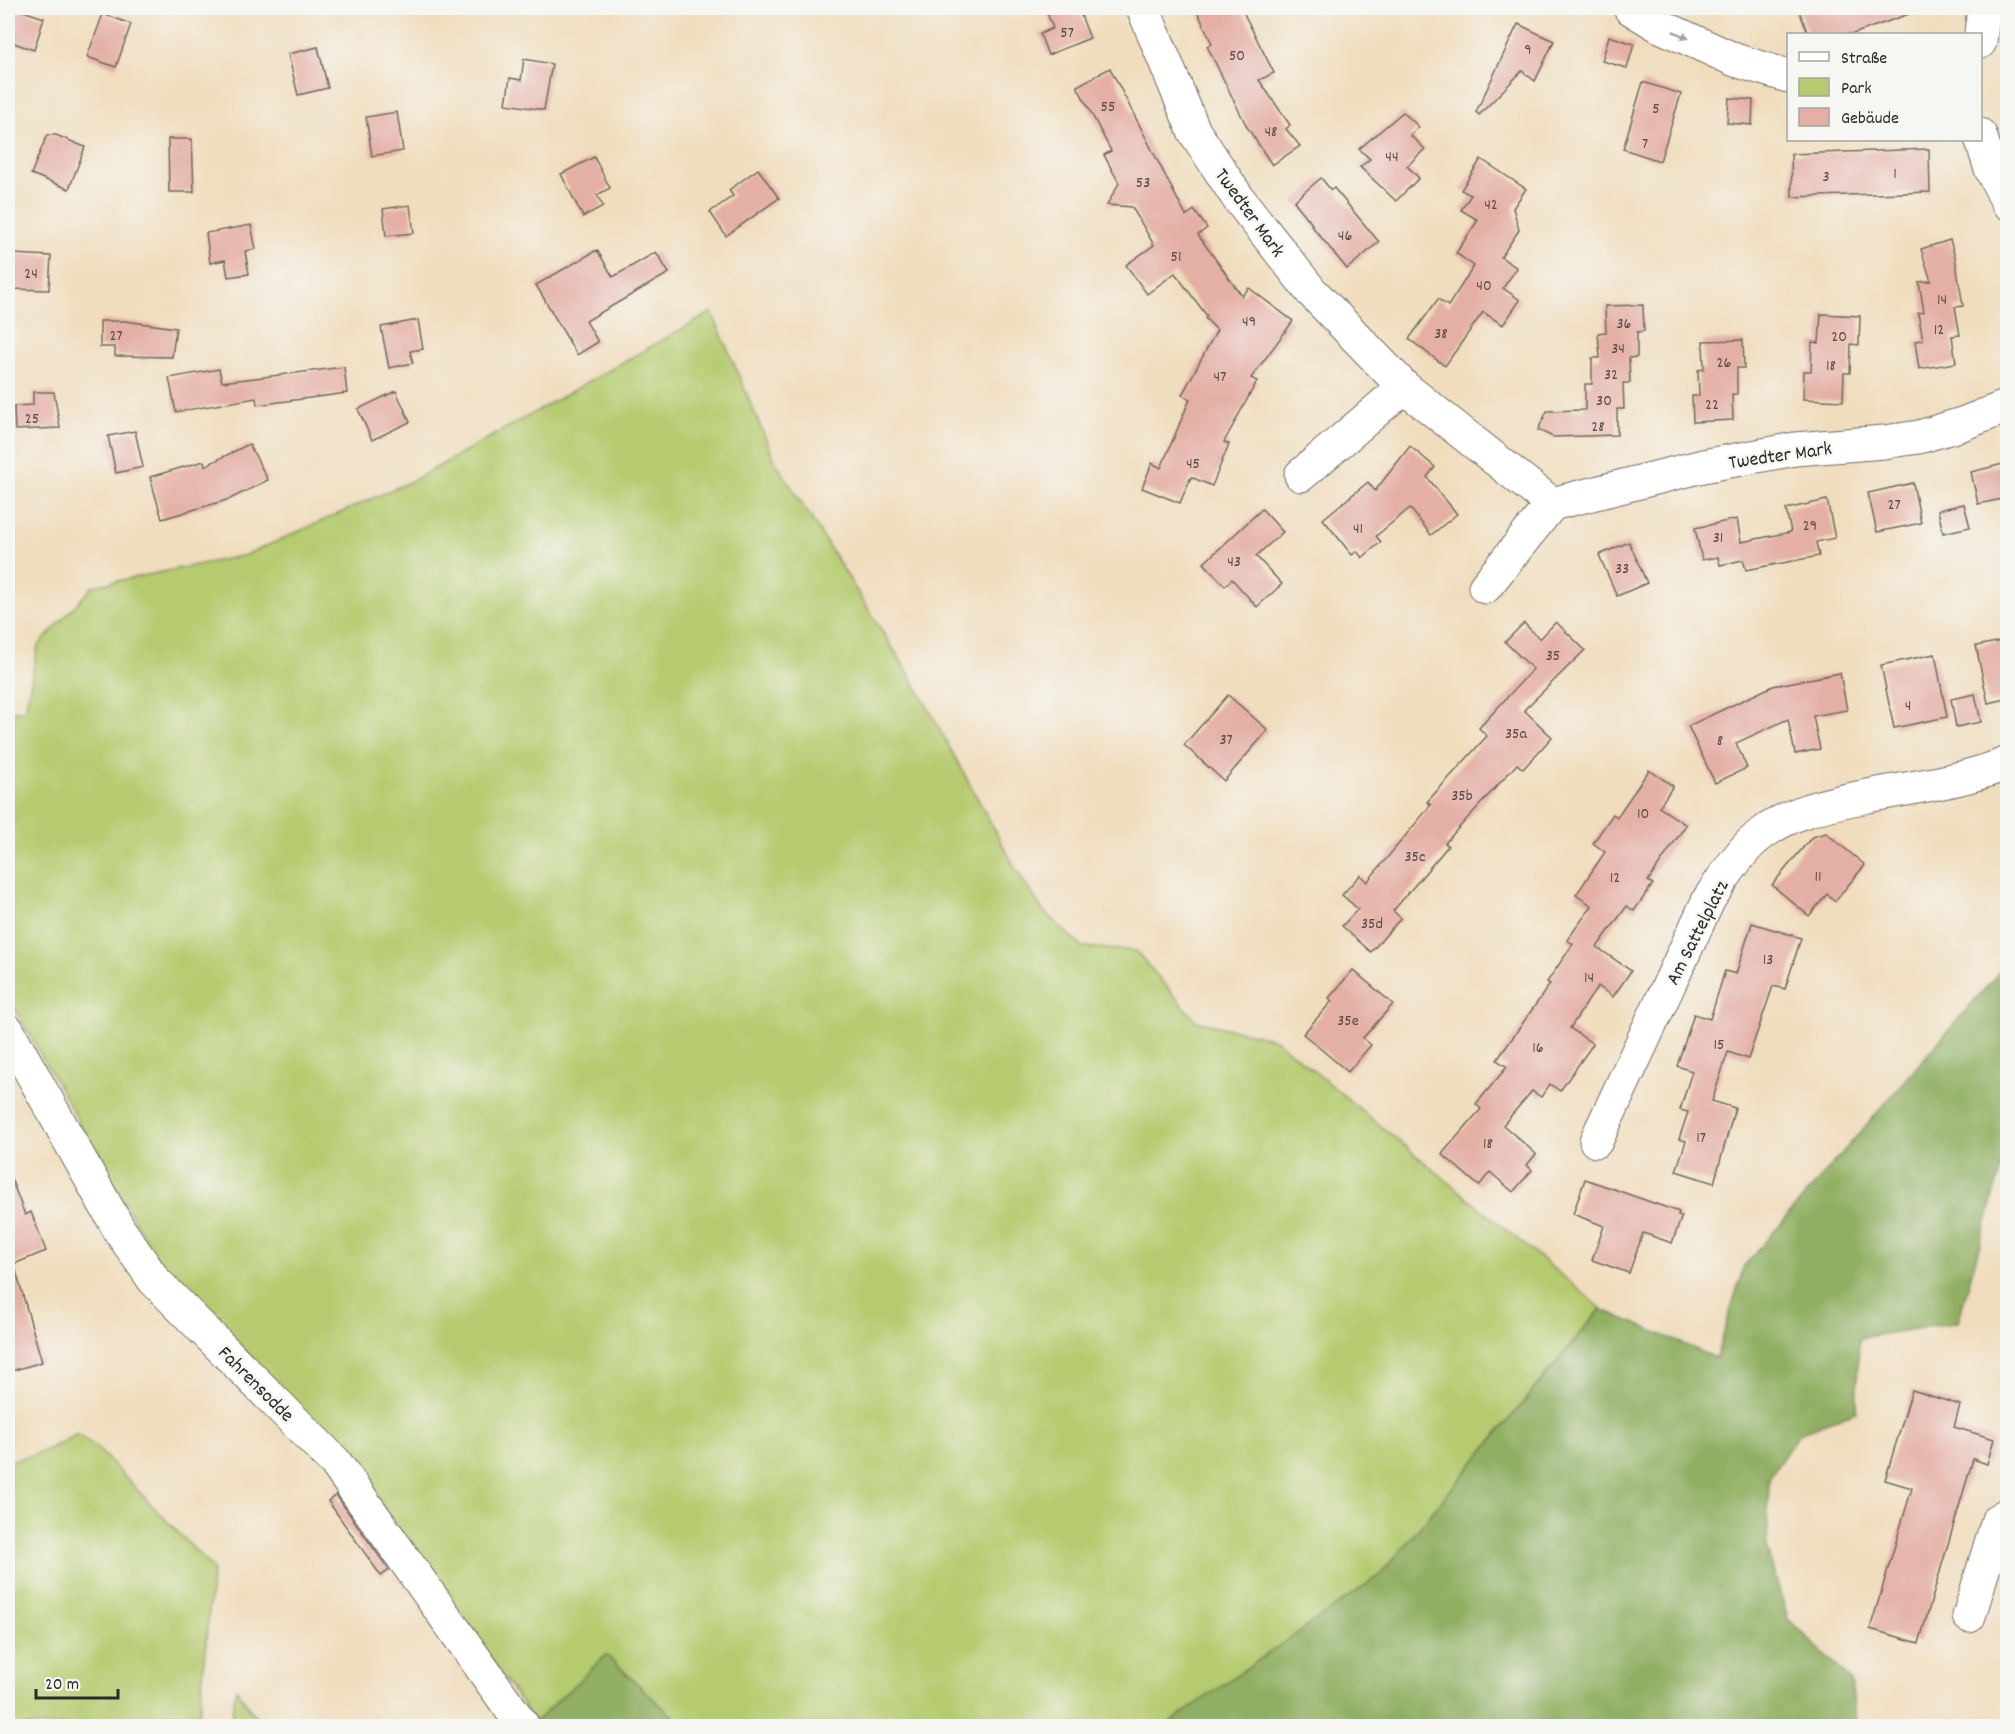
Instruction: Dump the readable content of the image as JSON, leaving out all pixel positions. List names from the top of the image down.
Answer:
{
  "streets": {
    "street": ["Twedter Mark", "Am Sattelplatz", "Fahrensodde"]
  },
  "house_numbers": [
    "57",
    "9",
    "50",
    "55",
    "5",
    "48",
    "7",
    "44",
    "1",
    "3",
    "53",
    "42",
    "46",
    "51",
    "24",
    "40",
    "14",
    "49",
    "36",
    "12",
    "38",
    "27",
    "20",
    "34",
    "26",
    "18",
    "32",
    "47",
    "30",
    "22",
    "25",
    "28",
    "45",
    "27",
    "29",
    "41",
    "31",
    "43",
    "33",
    "35",
    "4",
    "35a",
    "37",
    "8",
    "35b",
    "10",
    "35c",
    "11",
    "12",
    "35d",
    "13",
    "14",
    "35e",
    "15",
    "16",
    "17",
    "18"
  ],
  "legend": ["Straße", "Park", "Gebäude"],
  "scale_bar": "20 m"
}
